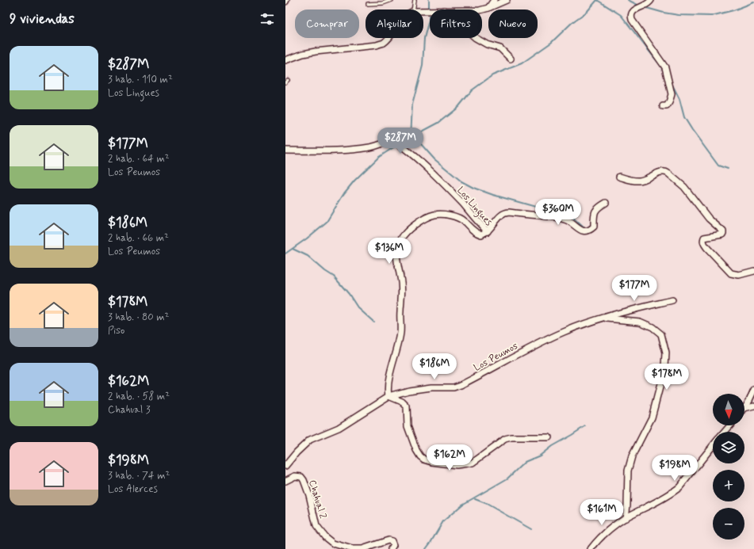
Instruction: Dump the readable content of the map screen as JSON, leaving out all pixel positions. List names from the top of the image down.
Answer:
{
  "streets": {
    "street": ["Los Lingues", "Los Peumos", "Chahual 2"]
  },
  "crossings": [
    ["Los Lingues", "Los Peumos"]
  ],
  "north": "bottom",
  "page": {
    "heading": "9 viviendas",
    "chip": [
      "Comprar",
      "Alquilar",
      "Filtros",
      "Nuevo"
    ],
    "list": [
      {
        "name": "$287M",
        "note": "3 hab. · 110 m² · Los Lingues"
      },
      {
        "name": "$177M",
        "note": "2 hab. · 64 m² · Los Peumos"
      },
      {
        "name": "$186M",
        "note": "2 hab. · 66 m² · Los Peumos"
      },
      {
        "name": "$178M",
        "note": "3 hab. · 80 m² · Piso"
      },
      {
        "name": "$162M",
        "note": "2 hab. · 58 m² · Chahual 3"
      },
      {
        "name": "$198M",
        "note": "3 hab. · 74 m² · Los Alerces"
      }
    ],
    "price": [
      "$287M",
      "$360M",
      "$136M",
      "$177M",
      "$186M",
      "$178M",
      "$162M",
      "$198M",
      "$161M"
    ],
    "map_buttons": ["+", "−"]
  }
}
